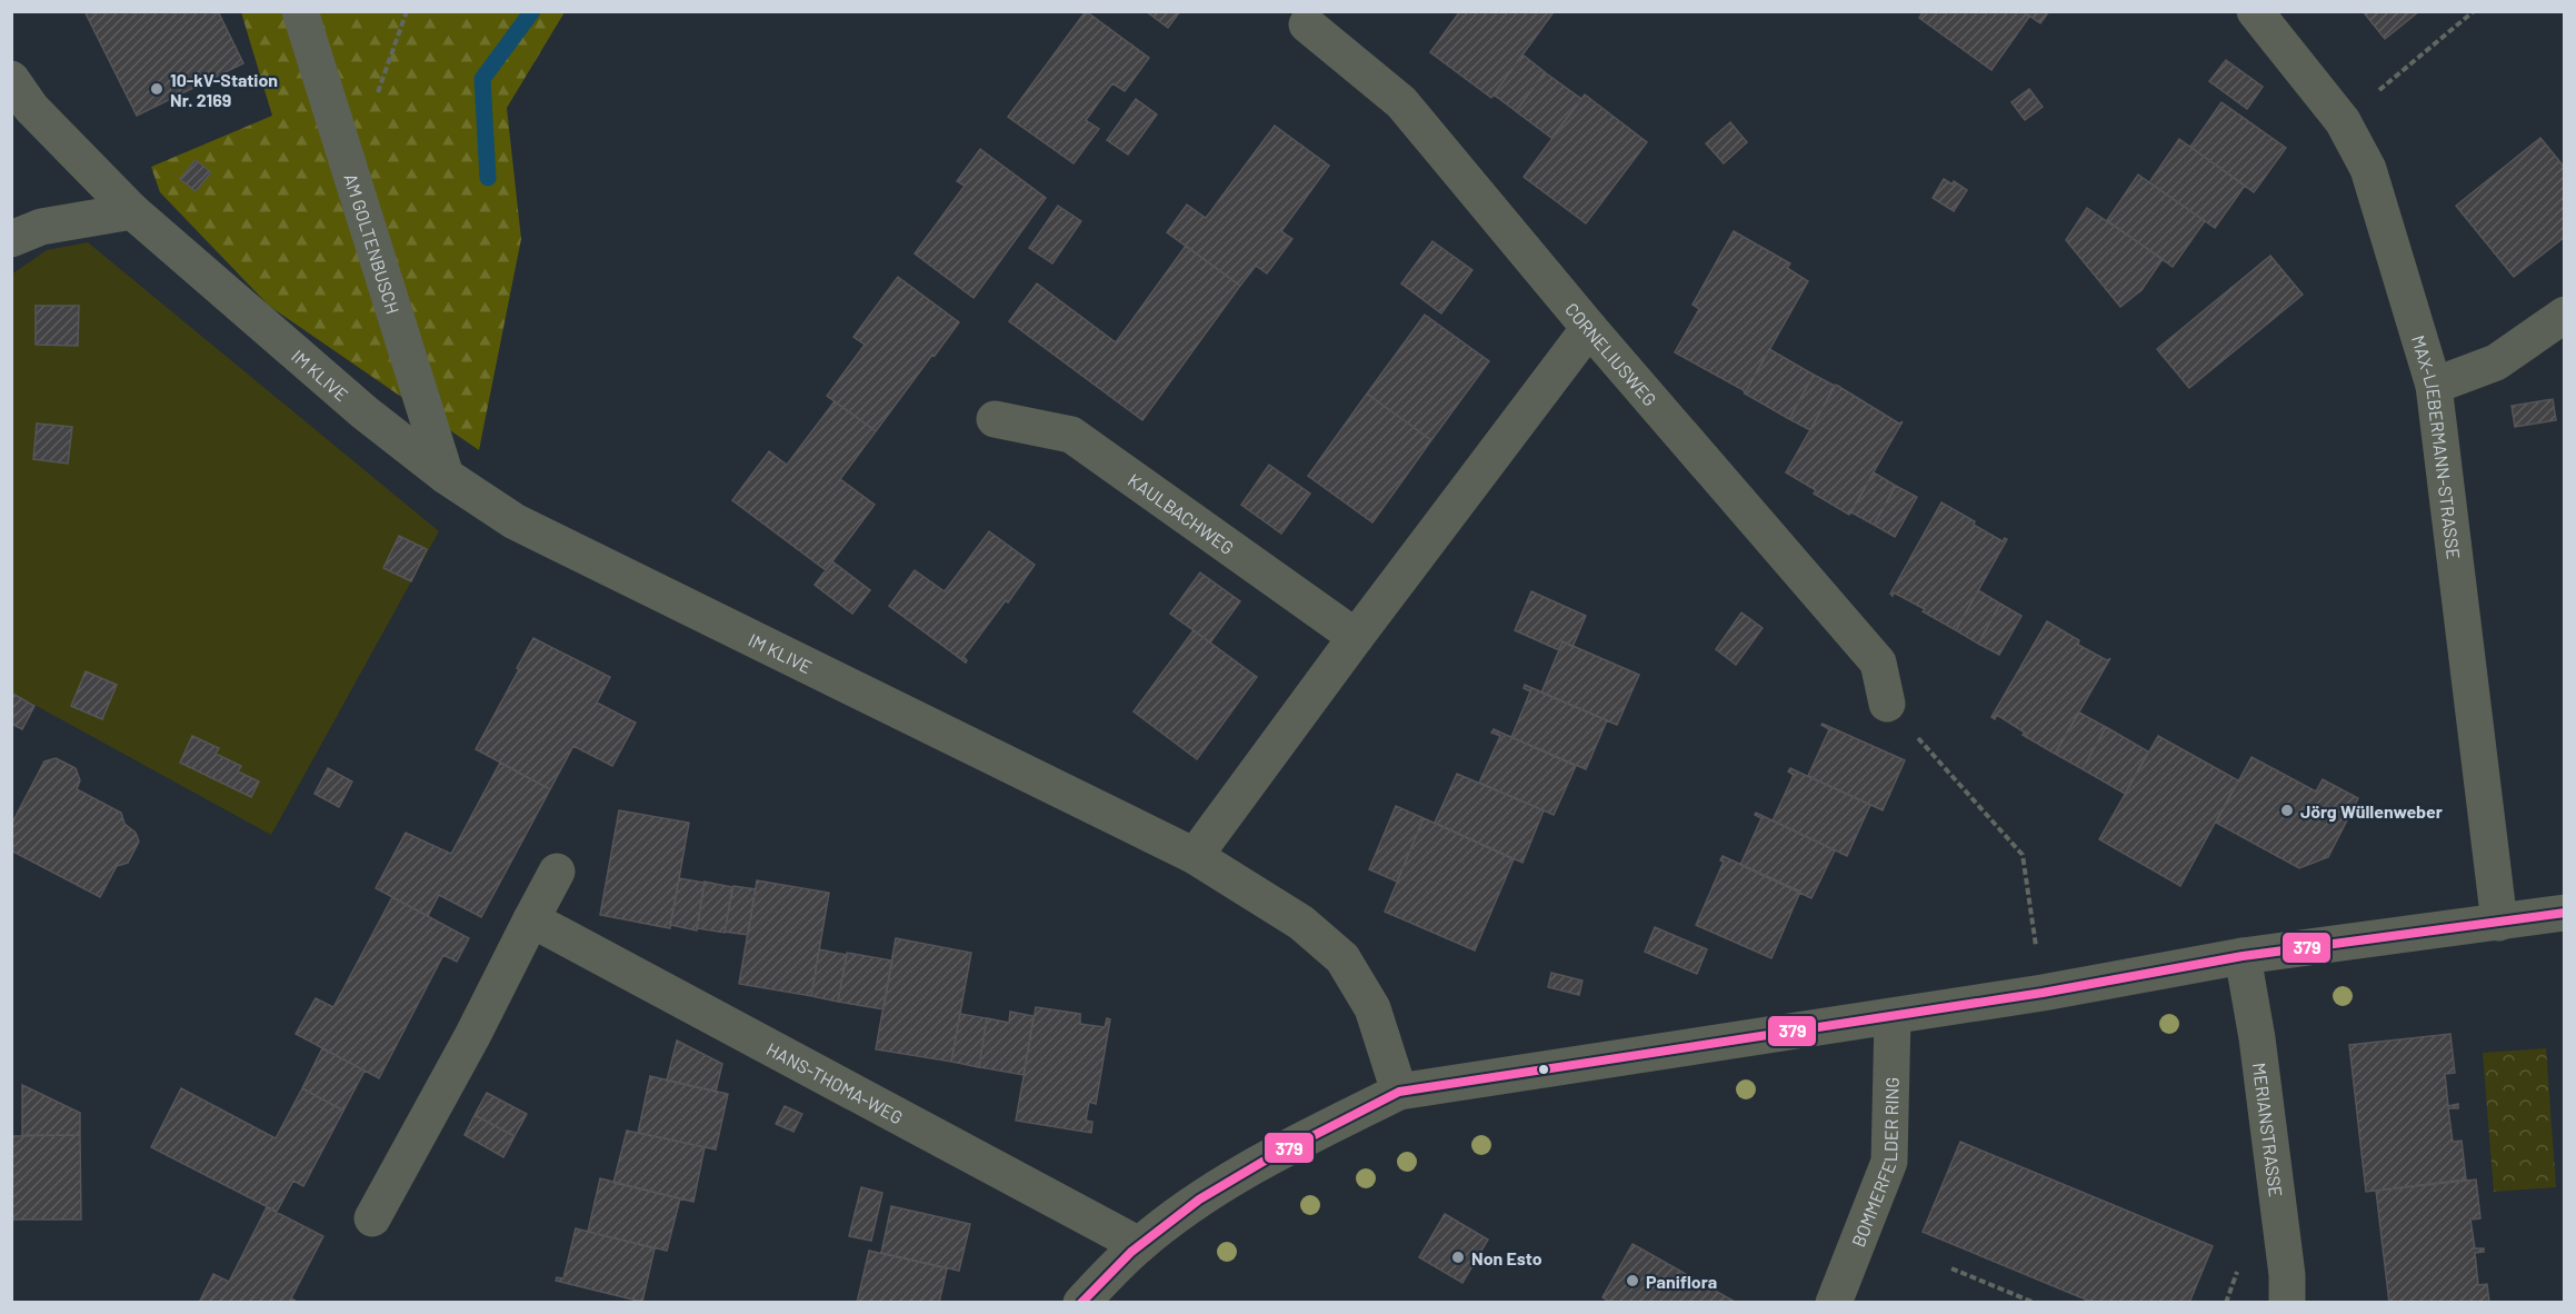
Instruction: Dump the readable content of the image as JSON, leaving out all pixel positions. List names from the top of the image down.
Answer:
{
  "streets": {
    "street": [
      "AM GOLTENBUSCH",
      "CORNELIUSWEG",
      "IM KLIVE",
      "MAX-LIEBERMANN-STRASSE",
      "KAULBACHWEG",
      "HANS-THOMA-WEG",
      "MERIANSTRASSE",
      "BOMMERFELDER RING"
    ]
  },
  "crossings": [
    ["AM GOLTENBUSCH", "IM KLIVE"]
  ],
  "places": [
    "10-kV-Station Nr. 2169",
    "Jörg Wüllenweber",
    "Non Esto",
    "Paniflora"
  ],
  "lines": ["transit line 379"]
}
